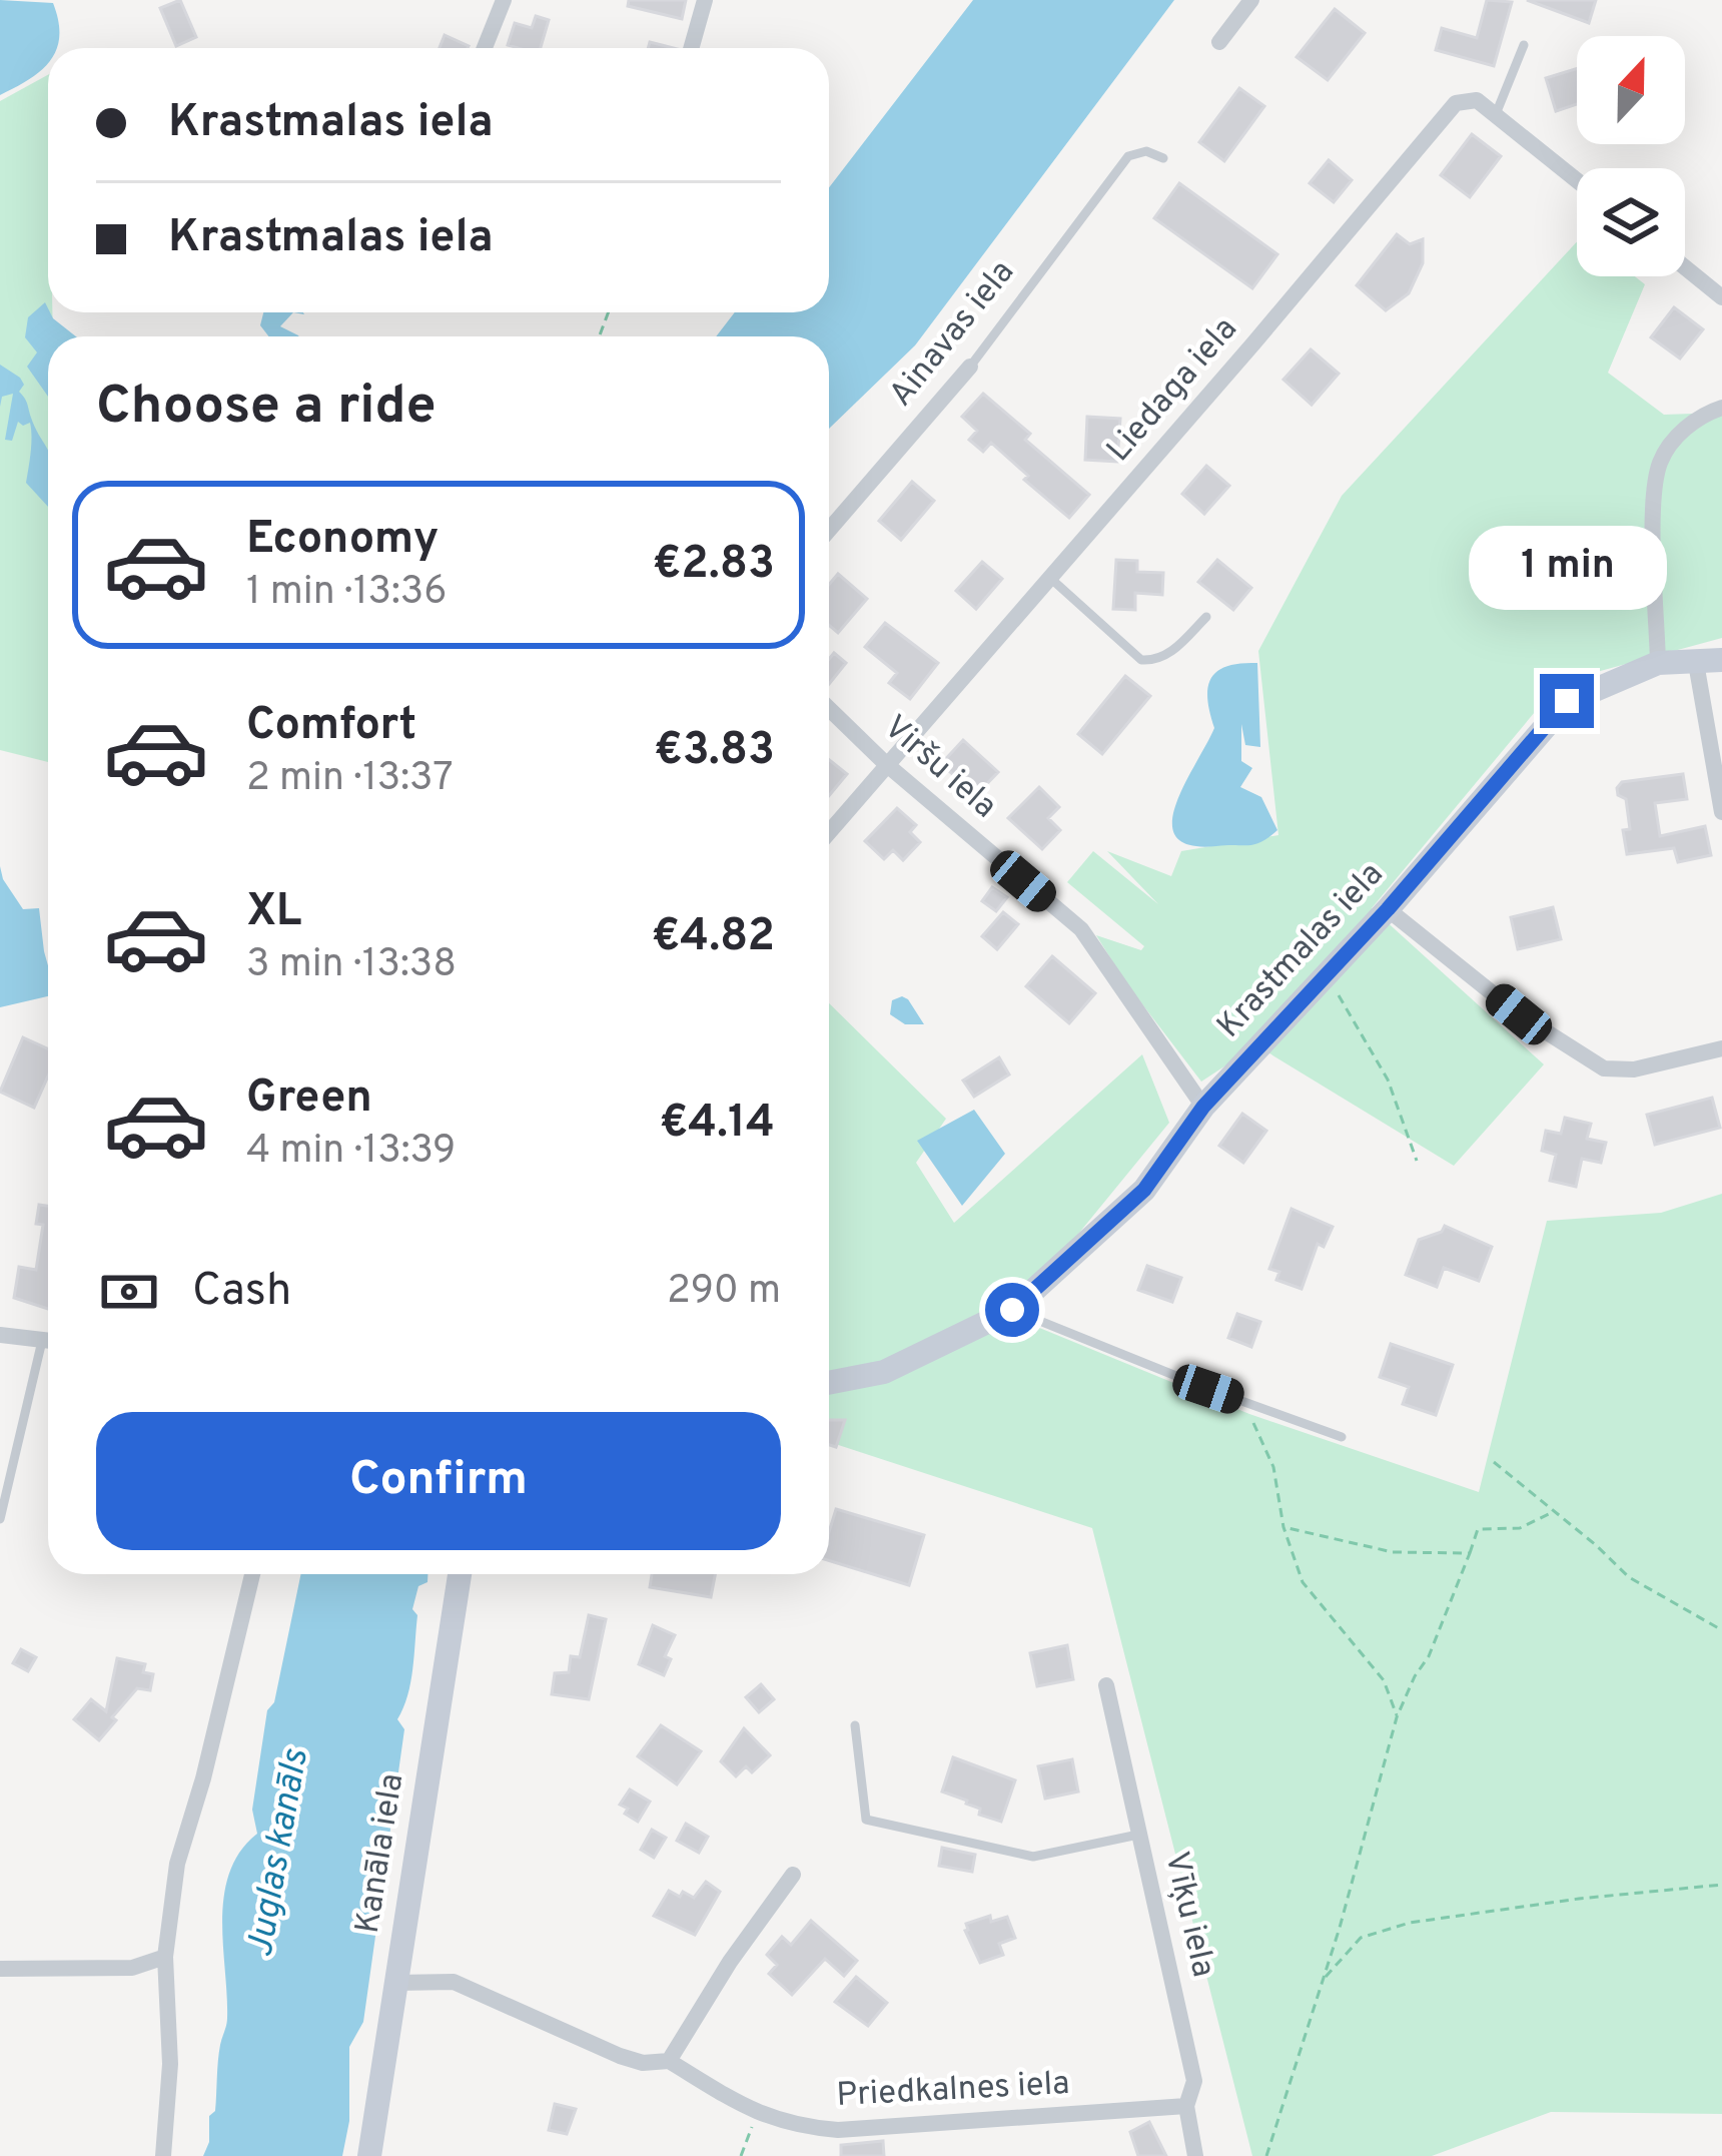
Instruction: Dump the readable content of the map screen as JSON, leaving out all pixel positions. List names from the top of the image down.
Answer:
{
  "streets": {
    "street": [
      "Ainavas iela",
      "Liedaga iela",
      "Viršu iela",
      "Krastmalas iela",
      "Kanāla iela",
      "Vīķu iela",
      "Priedkalnes iela"
    ]
  },
  "crossings": [
    ["Liedaga iela", "Viršu iela"],
    ["Viršu iela", "Krastmalas iela"],
    ["Vīķu iela", "Priedkalnes iela"]
  ],
  "water": ["Juglas kanāls"],
  "north": "top",
  "page": {
    "banner": ["Krastmalas iela", "Krastmalas iela"],
    "heading": "Choose a ride",
    "list": [
      {
        "name": "Economy",
        "note": "1 min · 13:36",
        "value": "€2.83"
      },
      {
        "name": "Comfort",
        "note": "2 min · 13:37",
        "value": "€3.83"
      },
      {
        "name": "XL",
        "note": "3 min · 13:38",
        "value": "€4.82"
      },
      {
        "name": "Green",
        "note": "4 min · 13:39",
        "value": "€4.14"
      }
    ],
    "bubble": "1 min",
    "pay": ["Cash", "290 m"],
    "buttons": "Confirm"
  }
}
